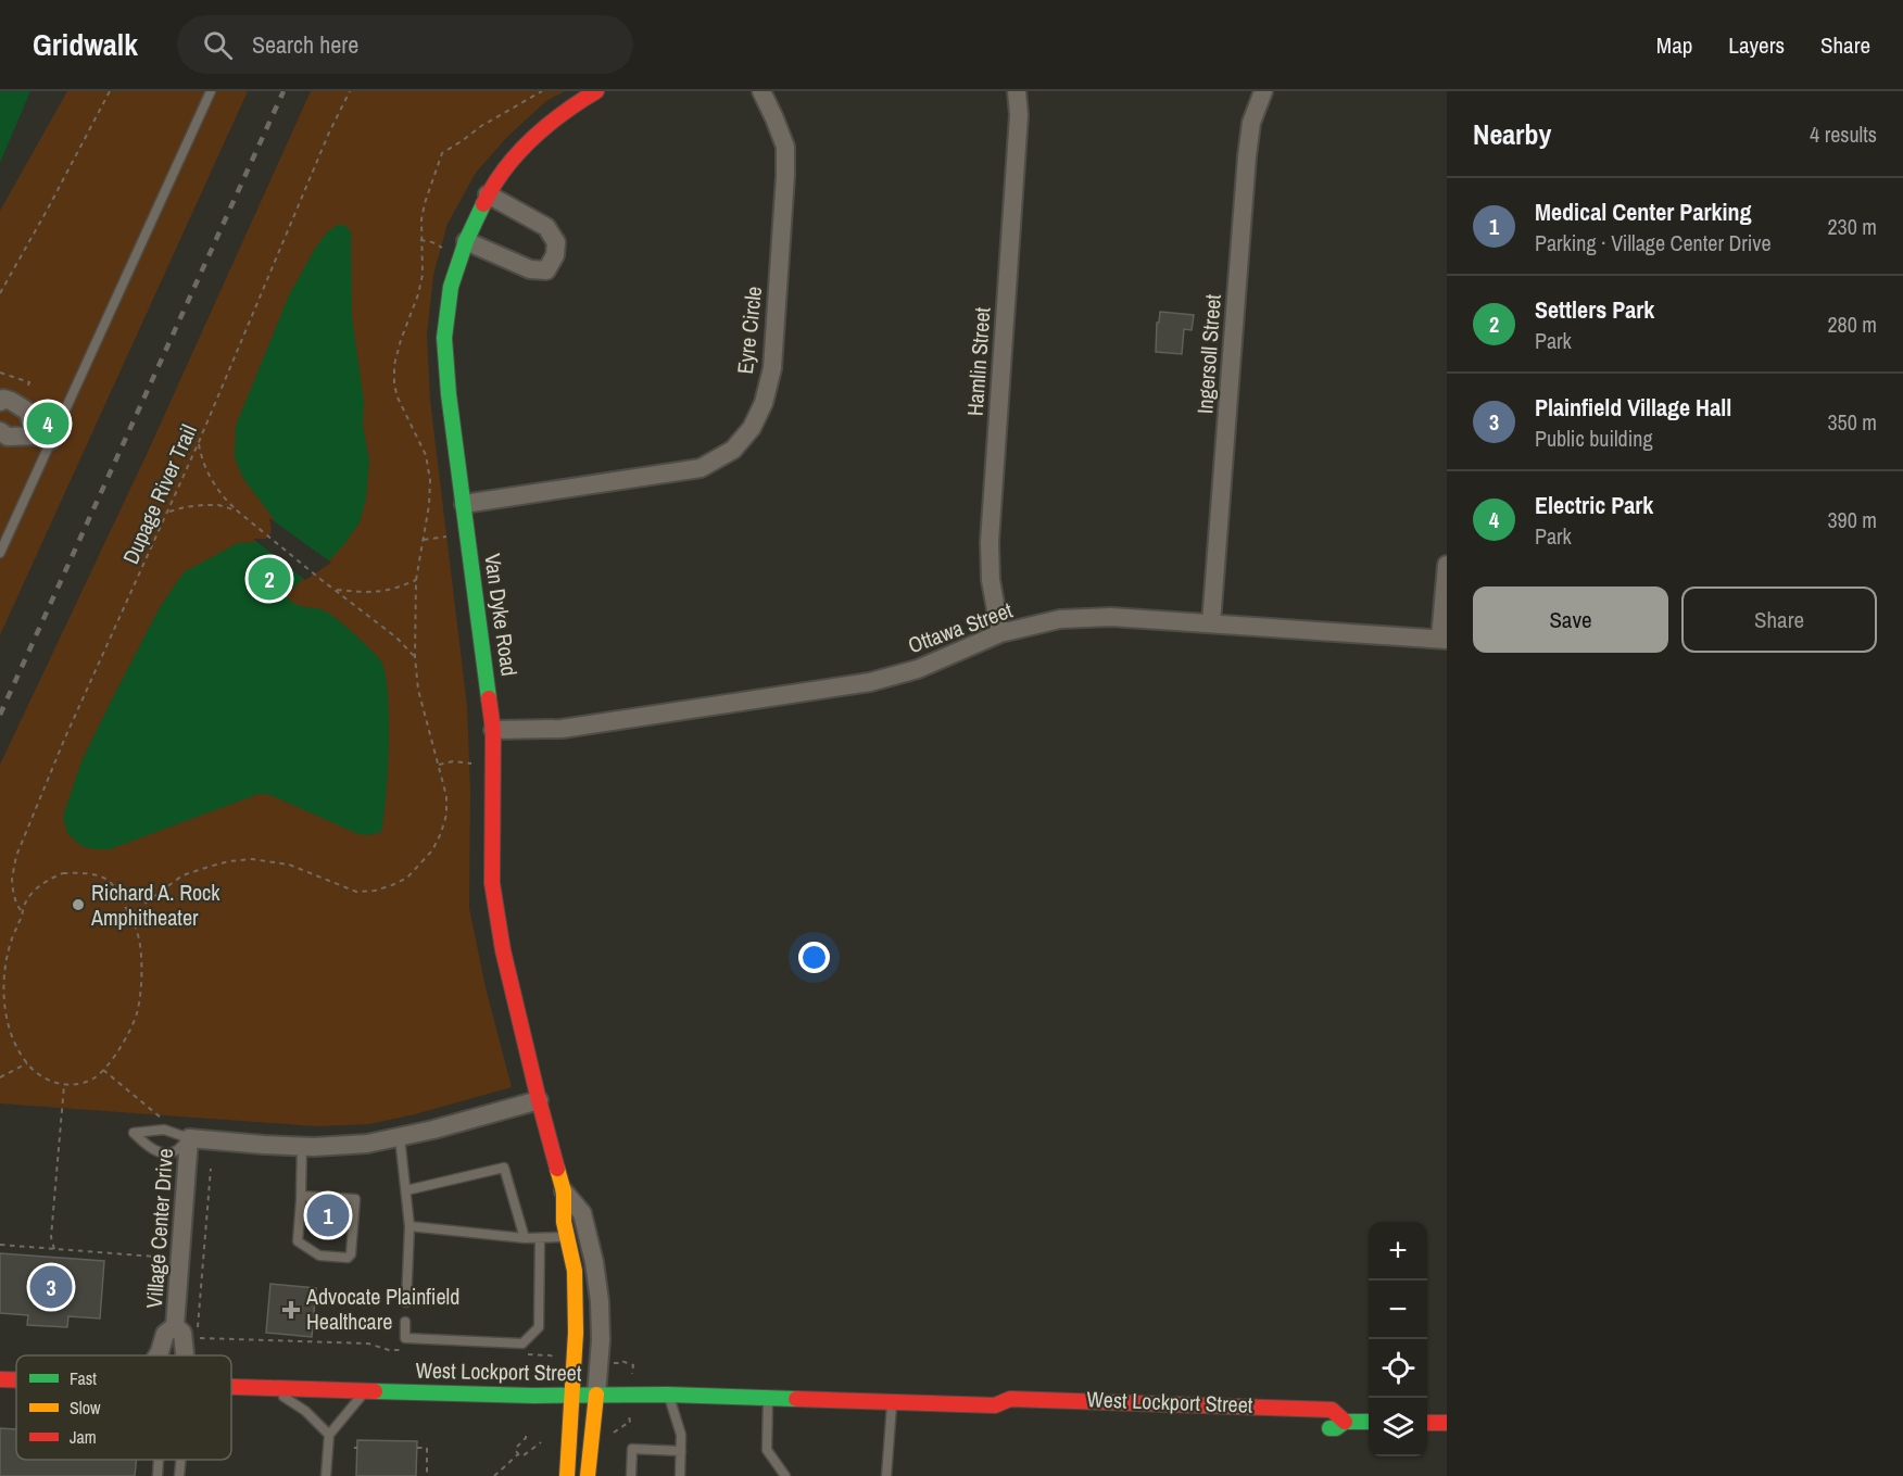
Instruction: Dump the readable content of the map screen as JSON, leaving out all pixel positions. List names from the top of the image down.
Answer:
{
  "streets": {
    "street": [
      "Eyre Circle",
      "Ingersoll Street",
      "Hamlin Street",
      "Van Dyke Road",
      "Ottawa Street",
      "Village Center Drive",
      "West Lockport Street"
    ],
    "path": ["Dupage River Trail"]
  },
  "crossings": [
    ["Eyre Circle", "Van Dyke Road"],
    ["Ingersoll Street", "Ottawa Street"],
    ["Hamlin Street", "Ottawa Street"],
    ["Van Dyke Road", "Ottawa Street"],
    ["Van Dyke Road", "Village Center Drive"],
    ["Van Dyke Road", "West Lockport Street"]
  ],
  "places": {
    "other": ["Richard A. Rock Amphitheater"],
    "health": ["Advocate Plainfield Healthcare"]
  },
  "legend": ["Fast", "Slow", "Jam"],
  "page": {
    "header": "Gridwalk",
    "search": "Search here",
    "nav": ["Map", "Layers", "Share"],
    "heading": ["Nearby", "4 results"],
    "list": [
      {
        "mark": "1",
        "name": "Medical Center Parking",
        "note": "Parking · Village Center Drive",
        "value": "230 m"
      },
      {
        "mark": "2",
        "name": "Settlers Park",
        "note": "Park",
        "value": "280 m"
      },
      {
        "mark": "3",
        "name": "Plainfield Village Hall",
        "note": "Public building",
        "value": "350 m"
      },
      {
        "mark": "4",
        "name": "Electric Park",
        "note": "Park",
        "value": "390 m"
      }
    ],
    "pins": [
      "4",
      "2",
      "1",
      "3"
    ],
    "buttons": ["Save", "Share"],
    "map_buttons": ["+", "−"]
  }
}
